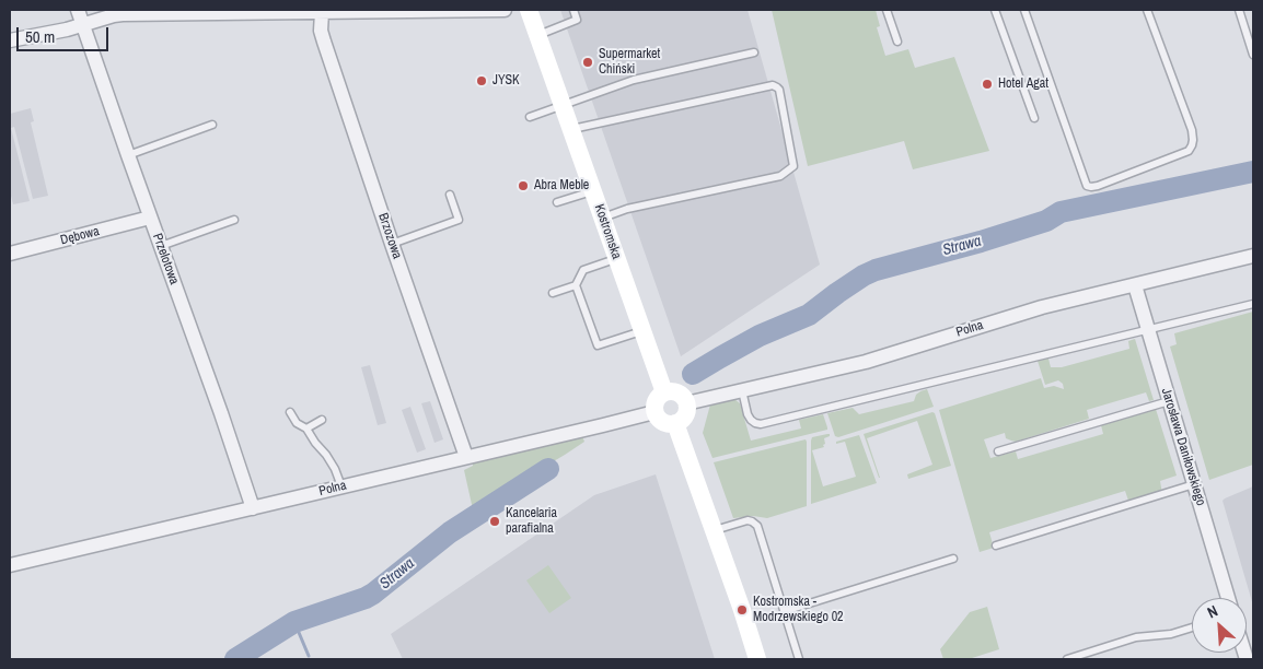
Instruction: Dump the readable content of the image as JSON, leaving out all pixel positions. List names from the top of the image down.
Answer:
{
  "streets": {
    "street": [
      "Kostromska",
      "Dębowa",
      "Brzozowa",
      "Przelotowa",
      "Polna",
      "Jarosława Daniłowskiego"
    ]
  },
  "crossings": [
    ["Kostromska", "Polna"],
    ["Dębowa", "Przelotowa"],
    ["Brzozowa", "Polna"],
    ["Przelotowa", "Polna"],
    ["Polna", "Jarosława Daniłowskiego"]
  ],
  "water": ["Strawa"],
  "places": [
    "Supermarket Chiński",
    "JYSK",
    "Hotel Agat",
    "Abra Meble",
    "Kancelaria parafialna",
    "Kostromska - Modrzewskiego 02"
  ],
  "scale_bar": "50 m",
  "north": "top left"
}
